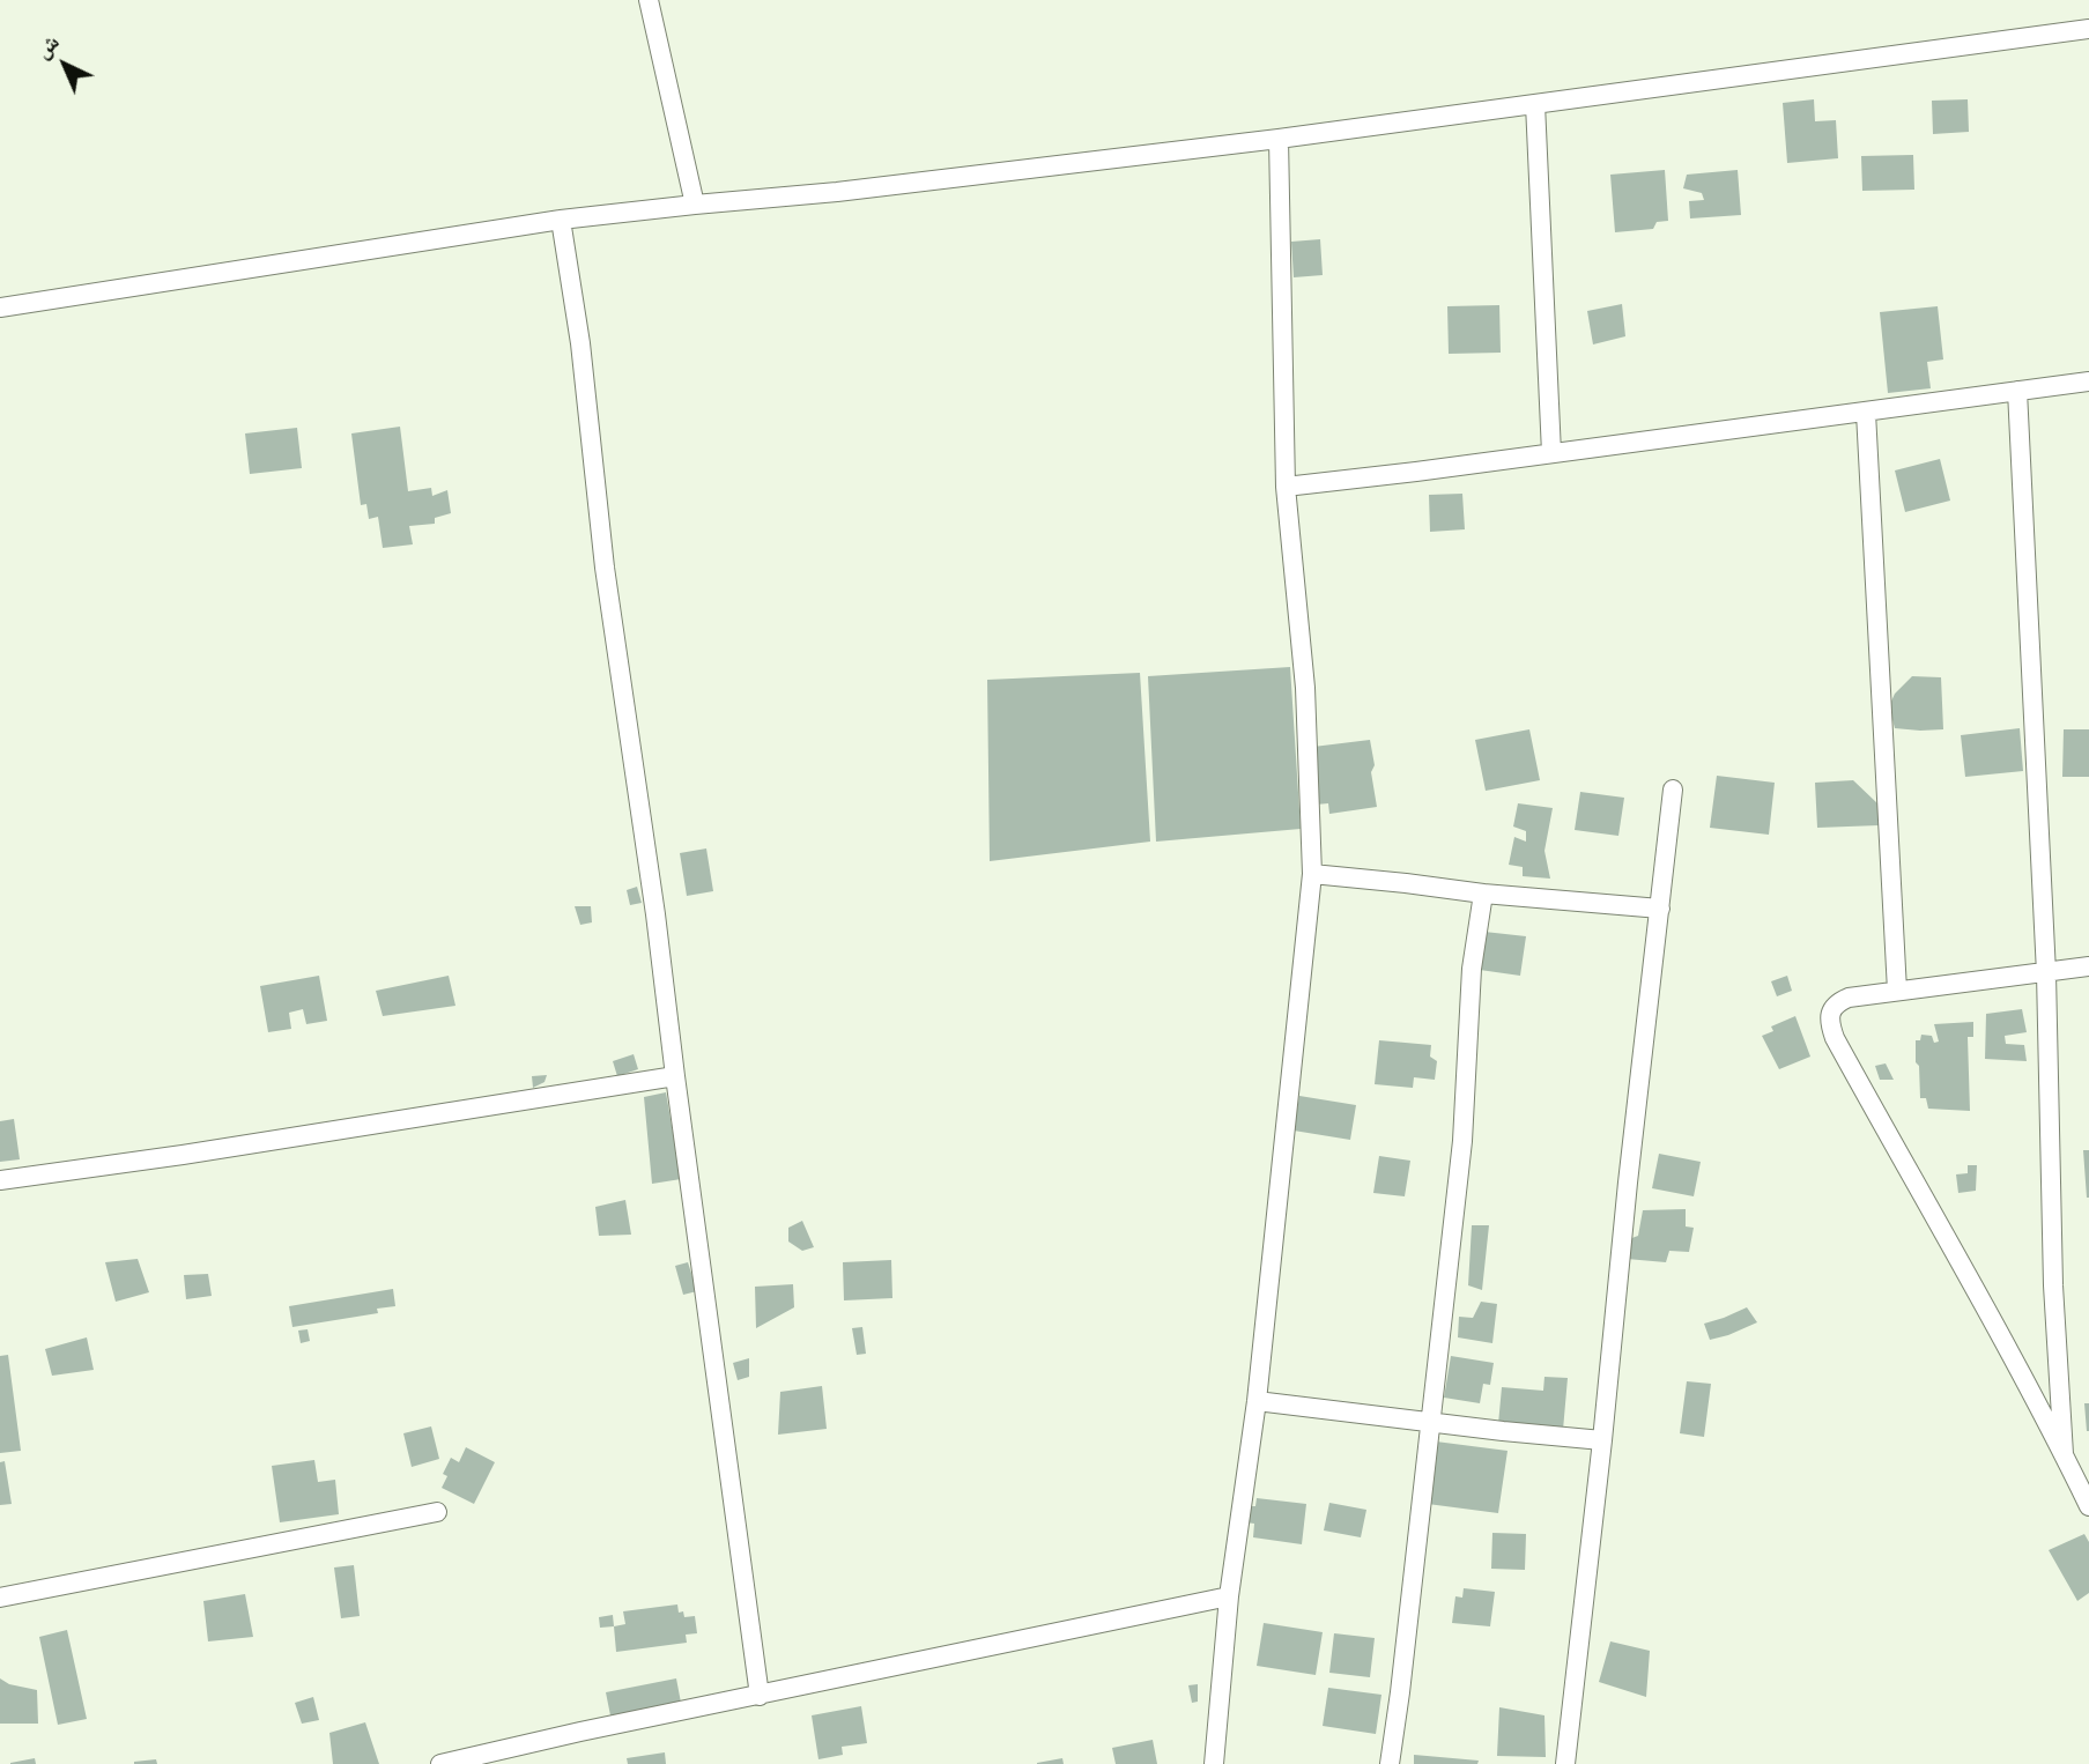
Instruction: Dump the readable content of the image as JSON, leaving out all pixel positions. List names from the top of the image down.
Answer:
{
  "north": "top left"
}
